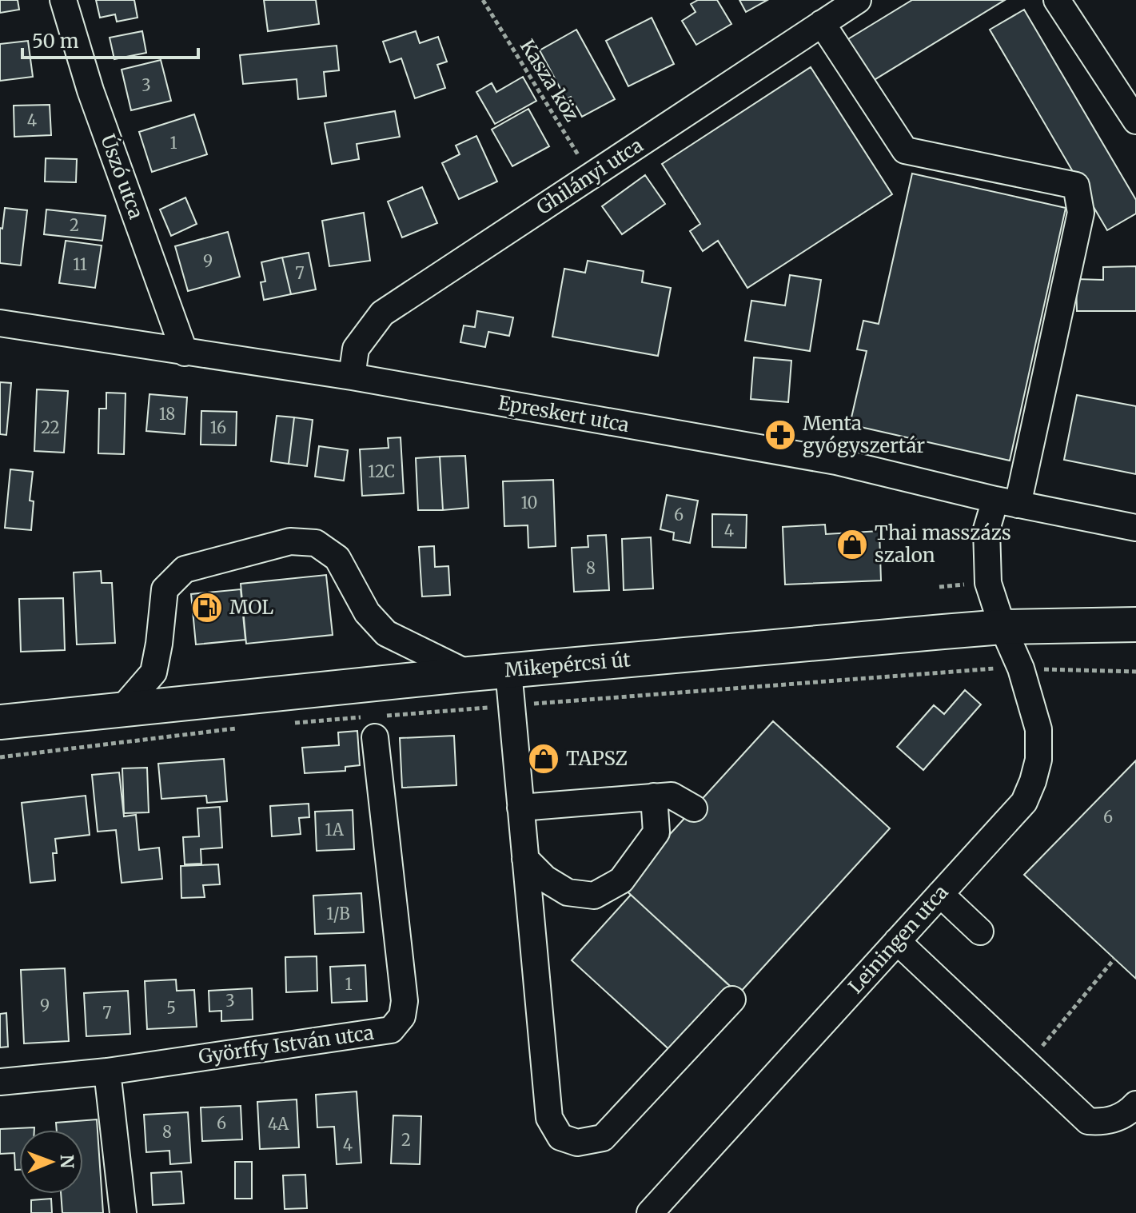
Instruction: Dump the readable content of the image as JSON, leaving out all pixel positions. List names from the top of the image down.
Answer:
{
  "streets": {
    "main road": ["Mikepércsi út"],
    "street": [
      "Úszó utca",
      "Ghilányi utca",
      "Epreskert utca",
      "Leiningen utca",
      "Györffy István utca"
    ],
    "path": ["Kasza köz"]
  },
  "crossings": [
    ["Kasza köz", "Ghilányi utca"],
    ["Úszó utca", "Epreskert utca"],
    ["Ghilányi utca", "Epreskert utca"],
    ["Mikepércsi út", "Leiningen utca"]
  ],
  "places": {
    "pharmacy": ["Menta gyógyszertár"],
    "shop": ["Thai masszázs szalon", "TAPSZ"],
    "fuel station": ["MOL"]
  },
  "house_numbers": [
    "3",
    "4",
    "1",
    "2",
    "9",
    "11",
    "7",
    "18",
    "22",
    "16",
    "12C",
    "10",
    "6",
    "4",
    "8",
    "6",
    "1A",
    "1/B",
    "1",
    "3",
    "9",
    "5",
    "7",
    "6",
    "4A",
    "8",
    "2",
    "4"
  ],
  "scale_bar": "50 m",
  "north": "right"
}
